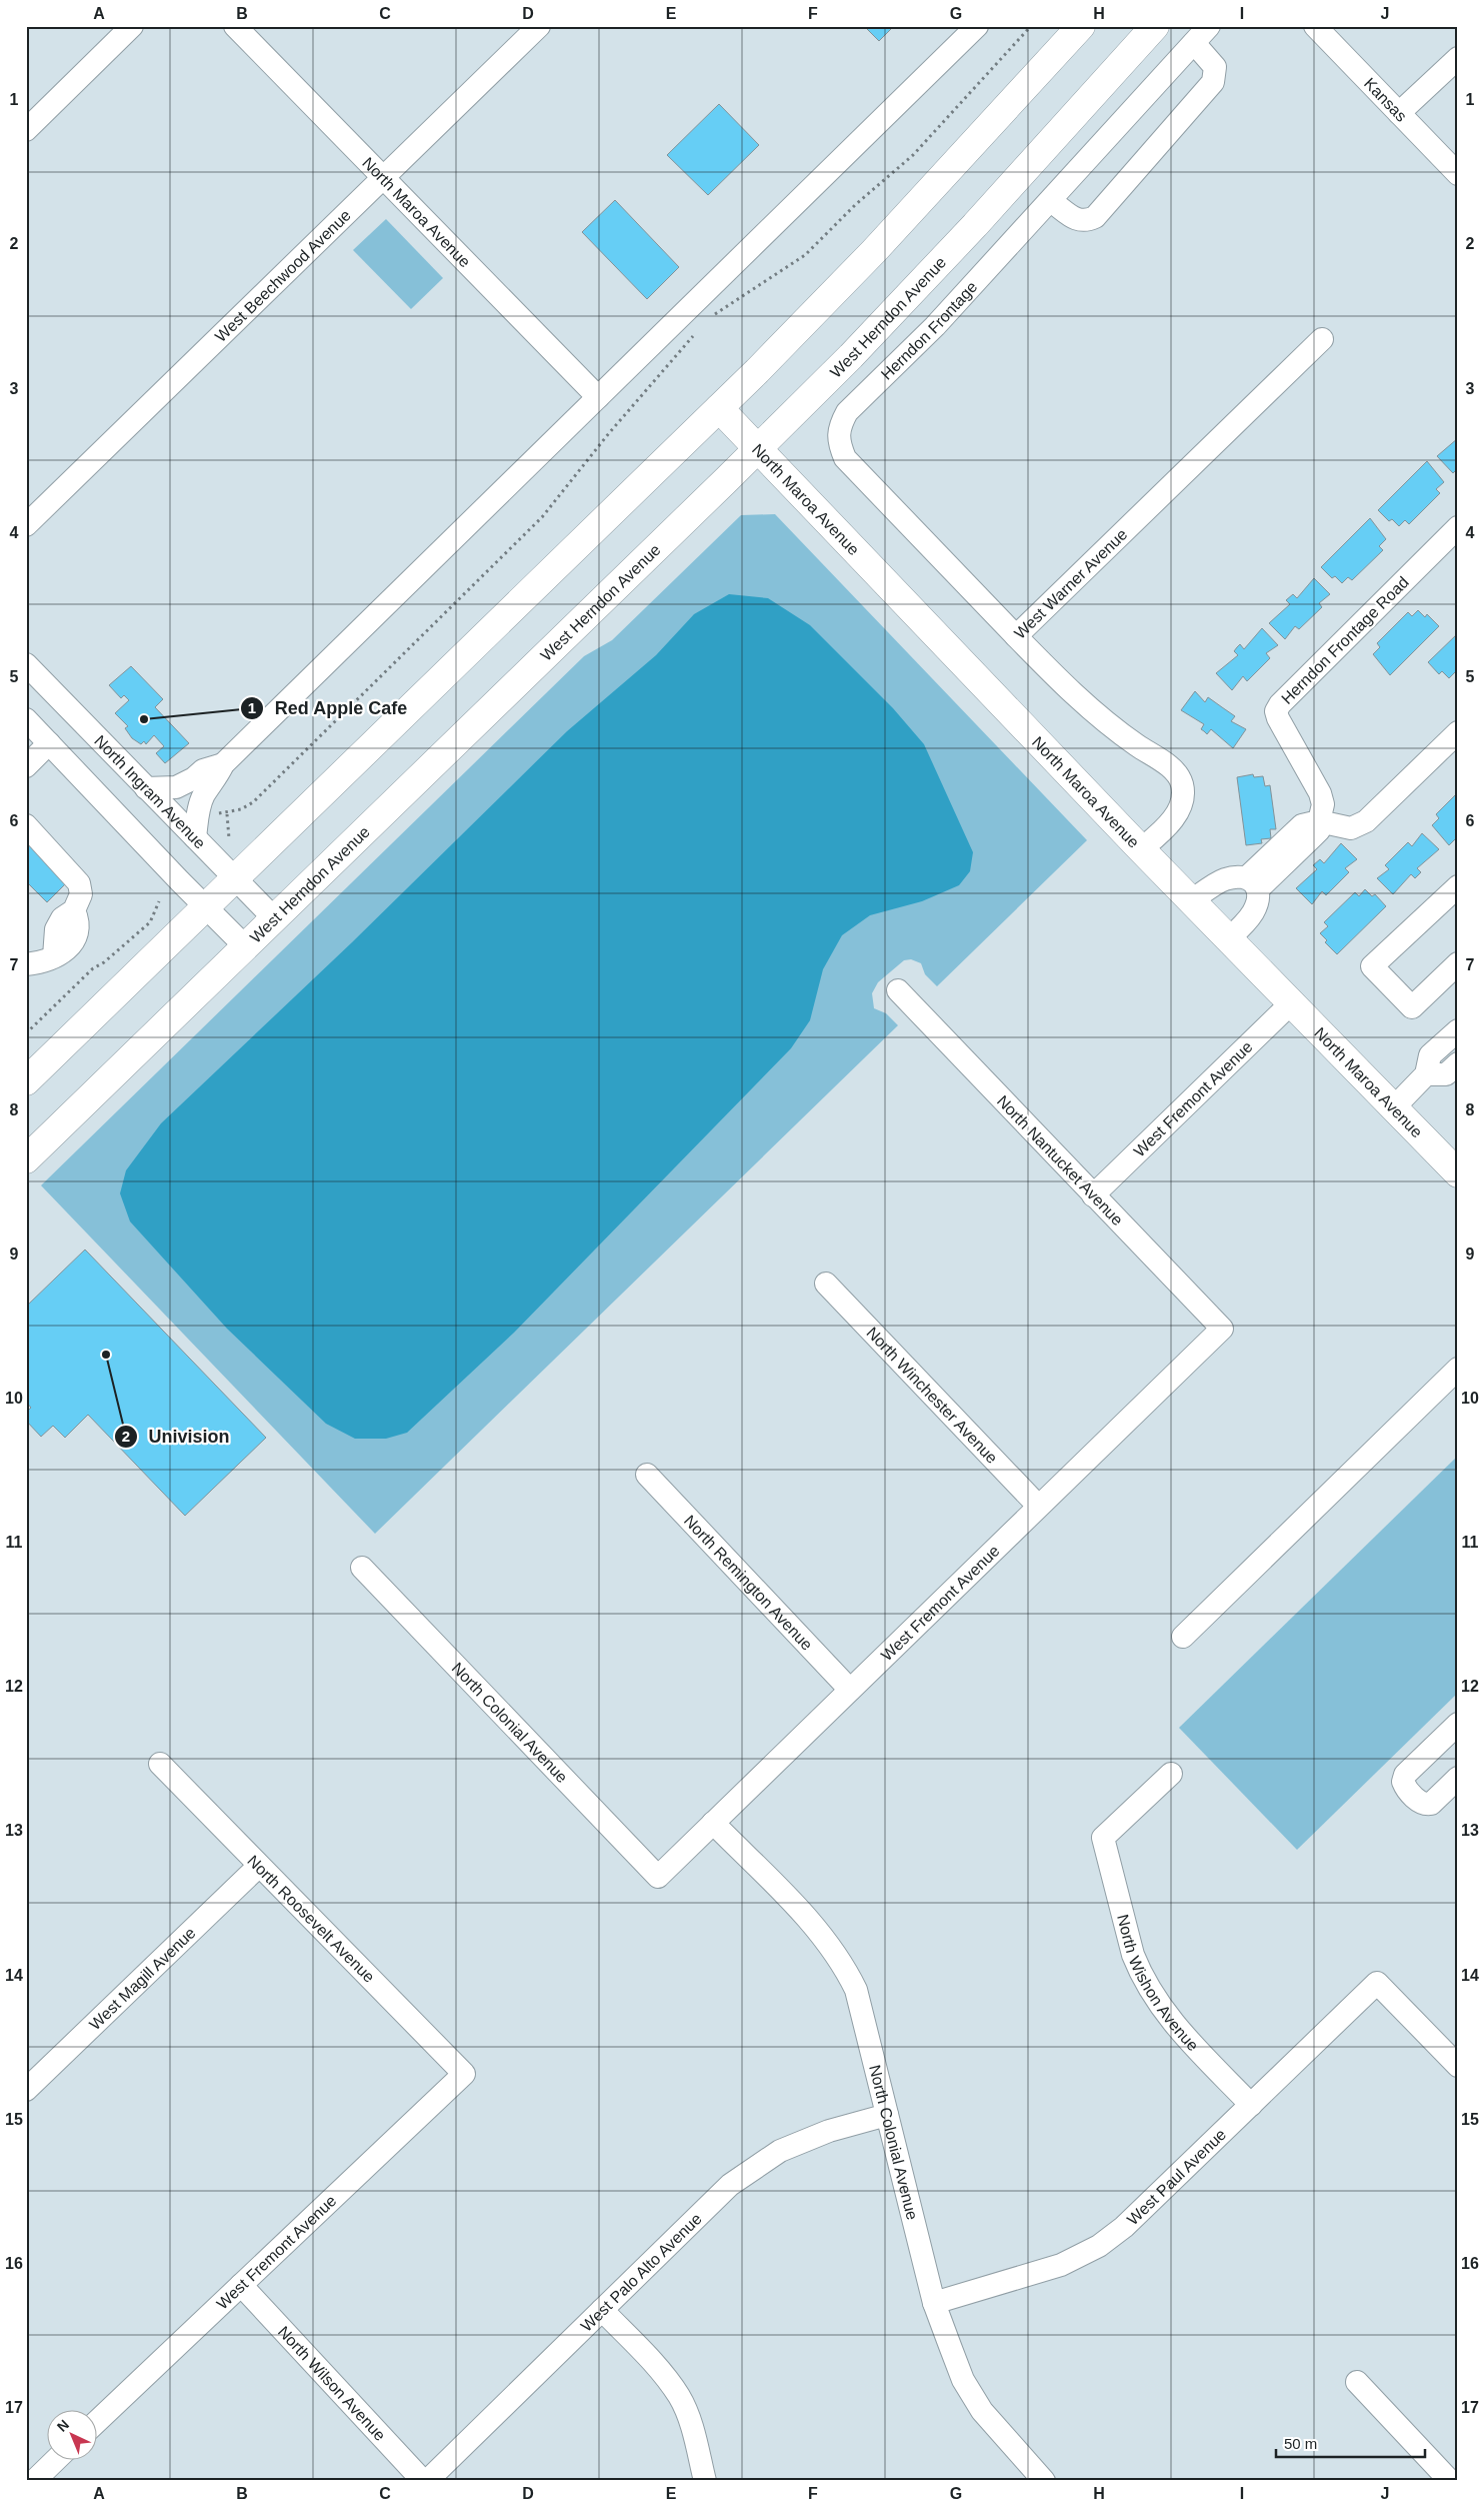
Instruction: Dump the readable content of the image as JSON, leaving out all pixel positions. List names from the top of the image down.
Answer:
{
  "streets": {
    "main road": ["North Maroa Avenue", "West Herndon Avenue"],
    "street": [
      "Kansas",
      "West Beechwood Avenue",
      "Herndon Frontage",
      "West Warner Avenue",
      "Herndon Frontage Road",
      "North Ingram Avenue",
      "West Fremont Avenue",
      "North Nantucket Avenue",
      "North Winchester Avenue",
      "North Remington Avenue",
      "North Colonial Avenue",
      "North Roosevelt Avenue",
      "West Magill Avenue",
      "North Wishon Avenue",
      "West Paul Avenue",
      "West Palo Alto Avenue",
      "North Wilson Avenue"
    ]
  },
  "crossings": [
    ["North Maroa Avenue", "West Beechwood Avenue"],
    ["North Maroa Avenue", "West Herndon Avenue"],
    ["North Maroa Avenue", "West Warner Avenue"],
    ["North Maroa Avenue", "West Fremont Avenue"],
    ["West Herndon Avenue", "North Ingram Avenue"],
    ["Herndon Frontage", "West Warner Avenue"],
    ["West Fremont Avenue", "North Nantucket Avenue"],
    ["West Fremont Avenue", "North Winchester Avenue"],
    ["West Fremont Avenue", "North Remington Avenue"],
    ["West Fremont Avenue", "North Colonial Avenue"],
    ["West Fremont Avenue", "North Roosevelt Avenue"],
    ["West Fremont Avenue", "North Wilson Avenue"],
    ["North Colonial Avenue", "West Paul Avenue"],
    ["North Colonial Avenue", "West Palo Alto Avenue"],
    ["North Roosevelt Avenue", "West Magill Avenue"],
    ["North Wishon Avenue", "West Paul Avenue"]
  ],
  "places": ["Red Apple Cafe", "Univision"],
  "scale_bar": "50 m",
  "north": "top left",
  "grid": {
    "columns": [
      "A",
      "B",
      "C",
      "D",
      "E",
      "F",
      "G",
      "H",
      "I",
      "J"
    ],
    "rows": [
      "1",
      "2",
      "3",
      "4",
      "5",
      "6",
      "7",
      "8",
      "9",
      "10",
      "11",
      "12",
      "13",
      "14",
      "15",
      "16",
      "17"
    ]
  }
}
